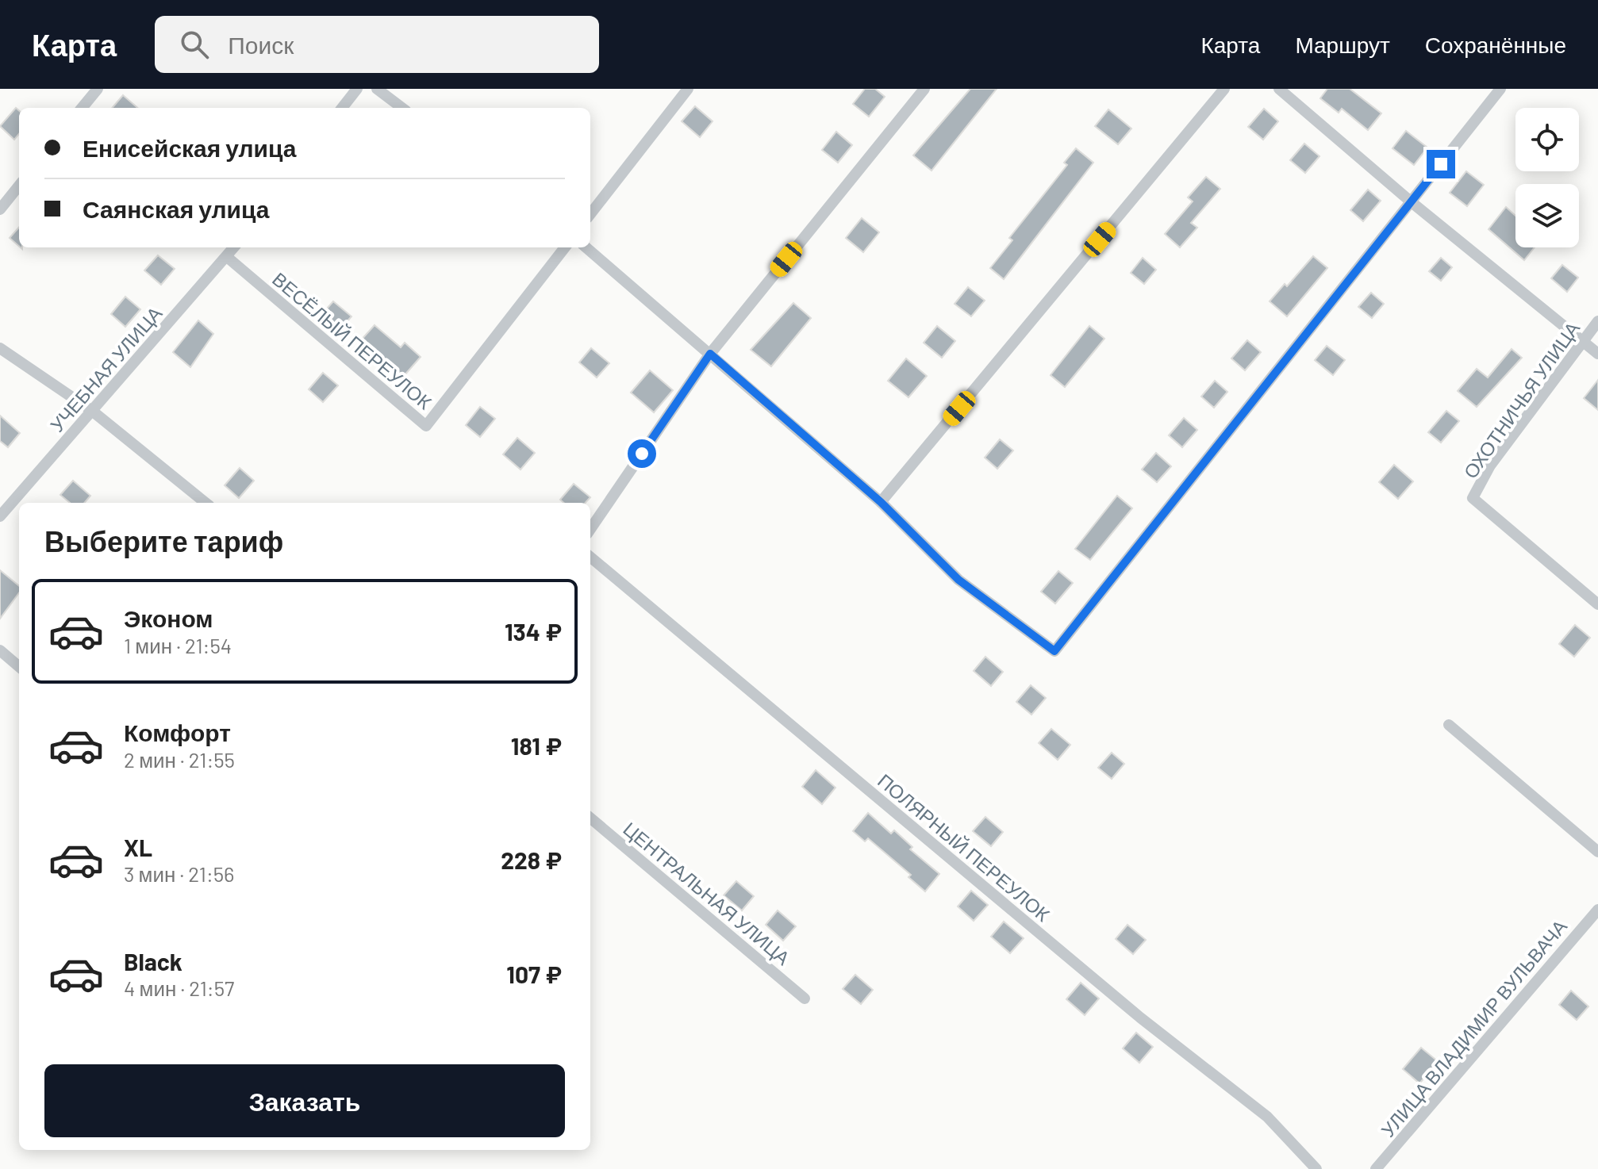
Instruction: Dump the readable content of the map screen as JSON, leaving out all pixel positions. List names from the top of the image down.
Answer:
{
  "streets": {
    "street": [
      "ВЕСЁЛЫЙ ПЕРЕУЛОК",
      "УЧЕБНАЯ УЛИЦА",
      "ОХОТНИЧЬЯ УЛИЦА",
      "ПОЛЯРНЫЙ ПЕРЕУЛОК",
      "ЦЕНТРАЛЬНАЯ УЛИЦА",
      "УЛИЦА ВЛАДИМИР ВУЛЬВАЧА"
    ]
  },
  "crossings": [
    ["ВЕСЁЛЫЙ ПЕРЕУЛОК", "УЧЕБНАЯ УЛИЦА"]
  ],
  "page": {
    "header": "Карта",
    "search": "Поиск",
    "nav": ["Карта", "Маршрут", "Сохранённые"],
    "banner": ["Енисейская улица", "Саянская улица"],
    "heading": "Выберите тариф",
    "list": [
      {
        "name": "Эконом",
        "note": "1 мин · 21:54",
        "value": "134 ₽"
      },
      {
        "name": "Комфорт",
        "note": "2 мин · 21:55",
        "value": "181 ₽"
      },
      {
        "name": "XL",
        "note": "3 мин · 21:56",
        "value": "228 ₽"
      },
      {
        "name": "Black",
        "note": "4 мин · 21:57",
        "value": "107 ₽"
      }
    ],
    "buttons": "Заказать"
  }
}
